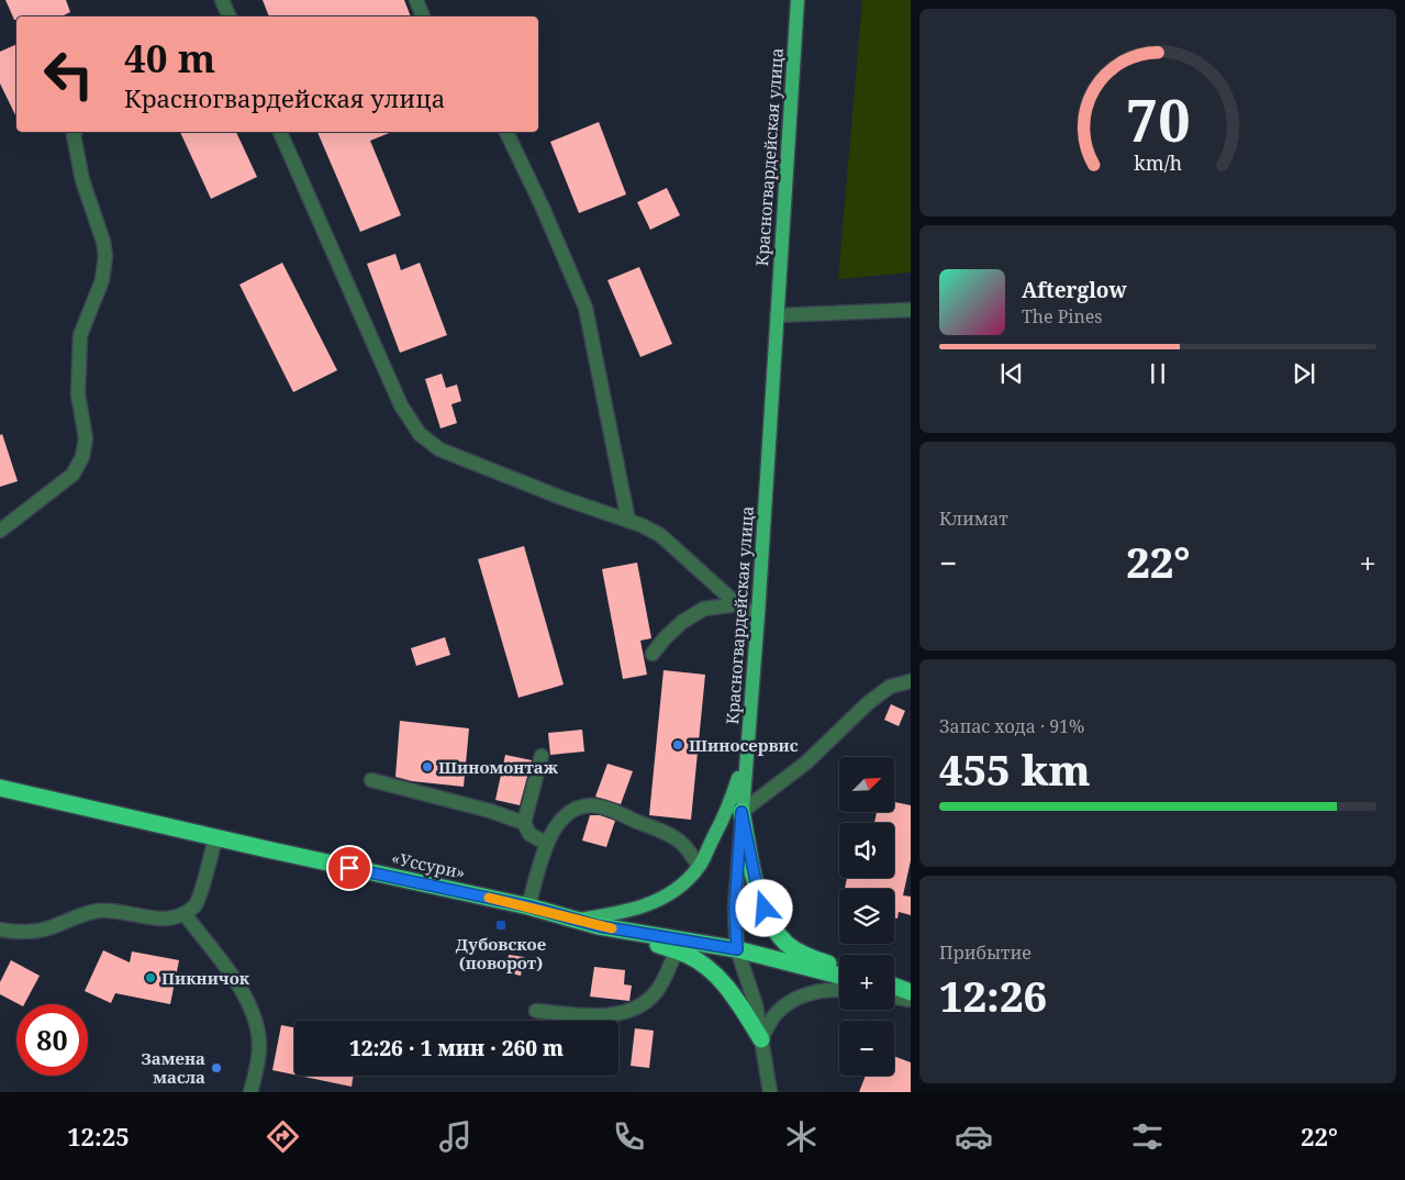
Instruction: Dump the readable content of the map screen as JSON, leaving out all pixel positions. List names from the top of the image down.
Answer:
{
  "streets": {
    "highway": ["«Уссури»"],
    "main road": ["Красногвардейская улица"]
  },
  "crossings": [
    ["Красногвардейская улица", "«Уссури»"]
  ],
  "places": {
    "other": [
      "Шиносервис",
      "Шиномонтаж",
      "Пикничок",
      "Замена масла"
    ],
    "transit": ["Дубовское (поворот)"]
  },
  "north": "top right",
  "page": {
    "turn": ["40 m", "Красногвардейская улица"],
    "song": ["Afterglow", "The Pines"],
    "tile": [
      "Климат",
      ["Запас хода · 91%", "455 km"],
      ["Прибытие", "12:26"]
    ],
    "heat": ["−", "22°", "+"],
    "map_buttons": ["+", "−"],
    "limit": "80",
    "trip": "12:26 · 1 мин · 260 m",
    "tabs": ["12:25", "22°"],
    "gauge": ["70", "km/h"]
  }
}
